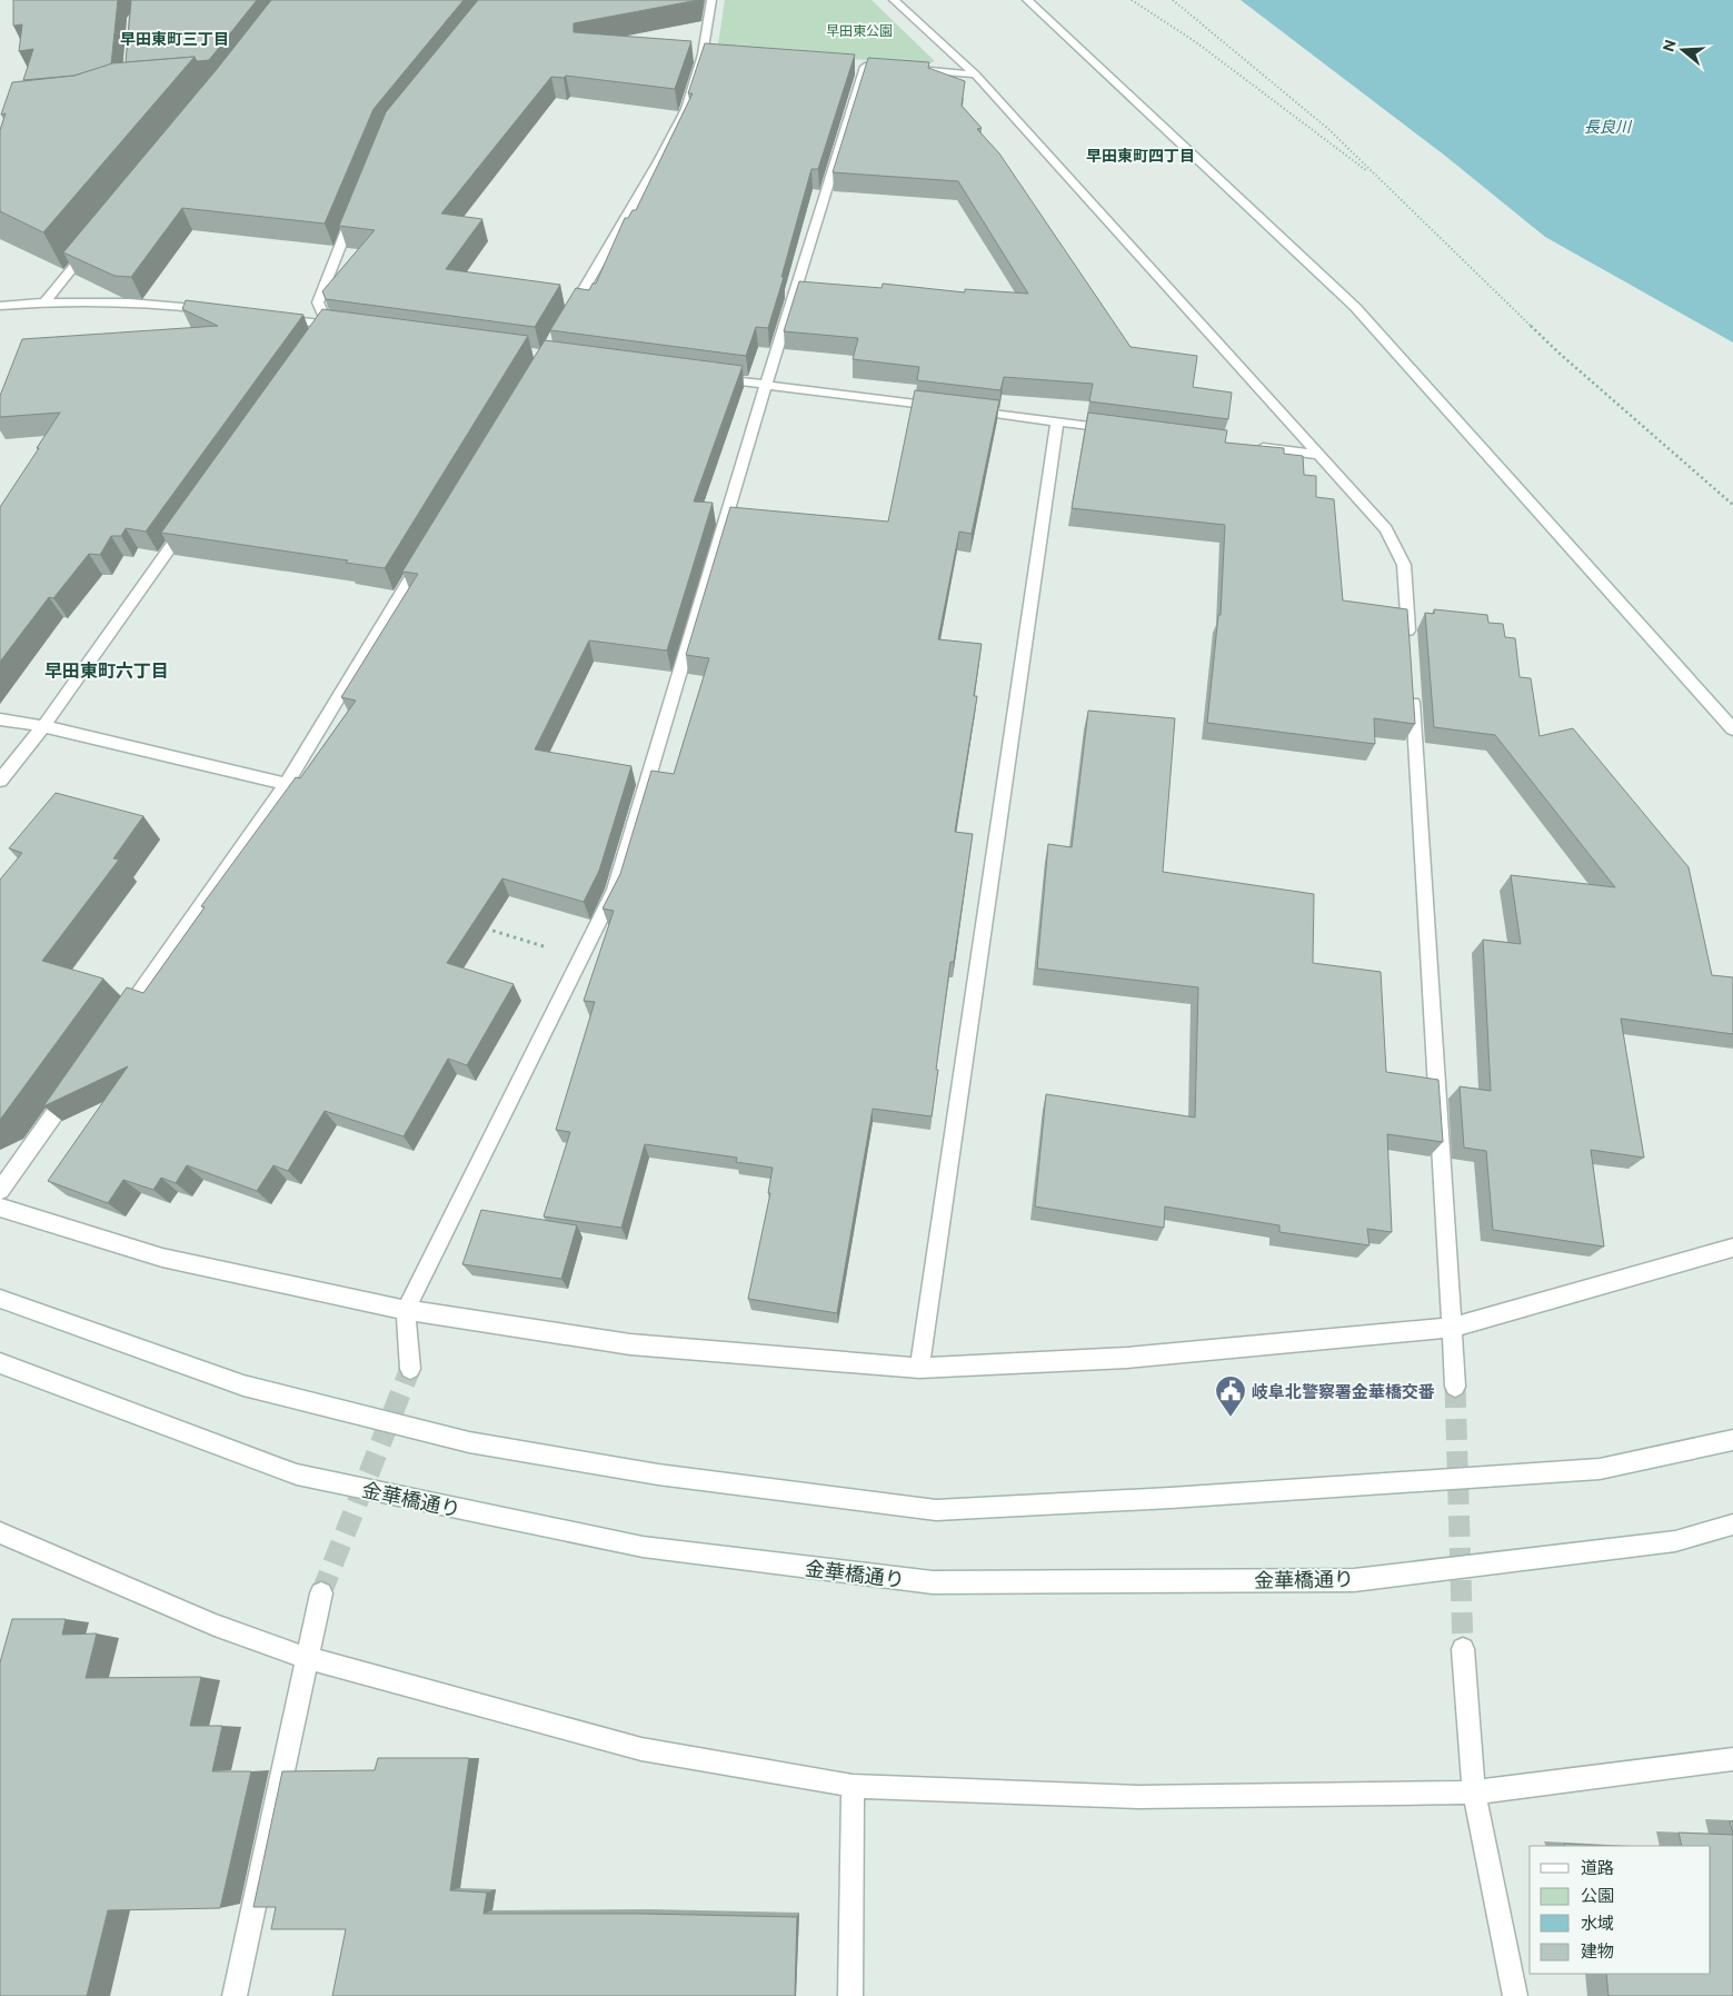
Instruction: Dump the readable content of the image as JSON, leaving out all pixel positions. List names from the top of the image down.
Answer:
{
  "streets": {
    "street": ["金華橋通り"]
  },
  "districts": ["早田東町三丁目", "早田東町四丁目", "早田東町六丁目"],
  "water": ["長良川"],
  "parks": ["早田東公園"],
  "places": {
    "public building": ["岐阜北警察署金華橋交番"]
  },
  "legend": [
    "道路",
    "公園",
    "水域",
    "建物"
  ],
  "north": "left"
}
